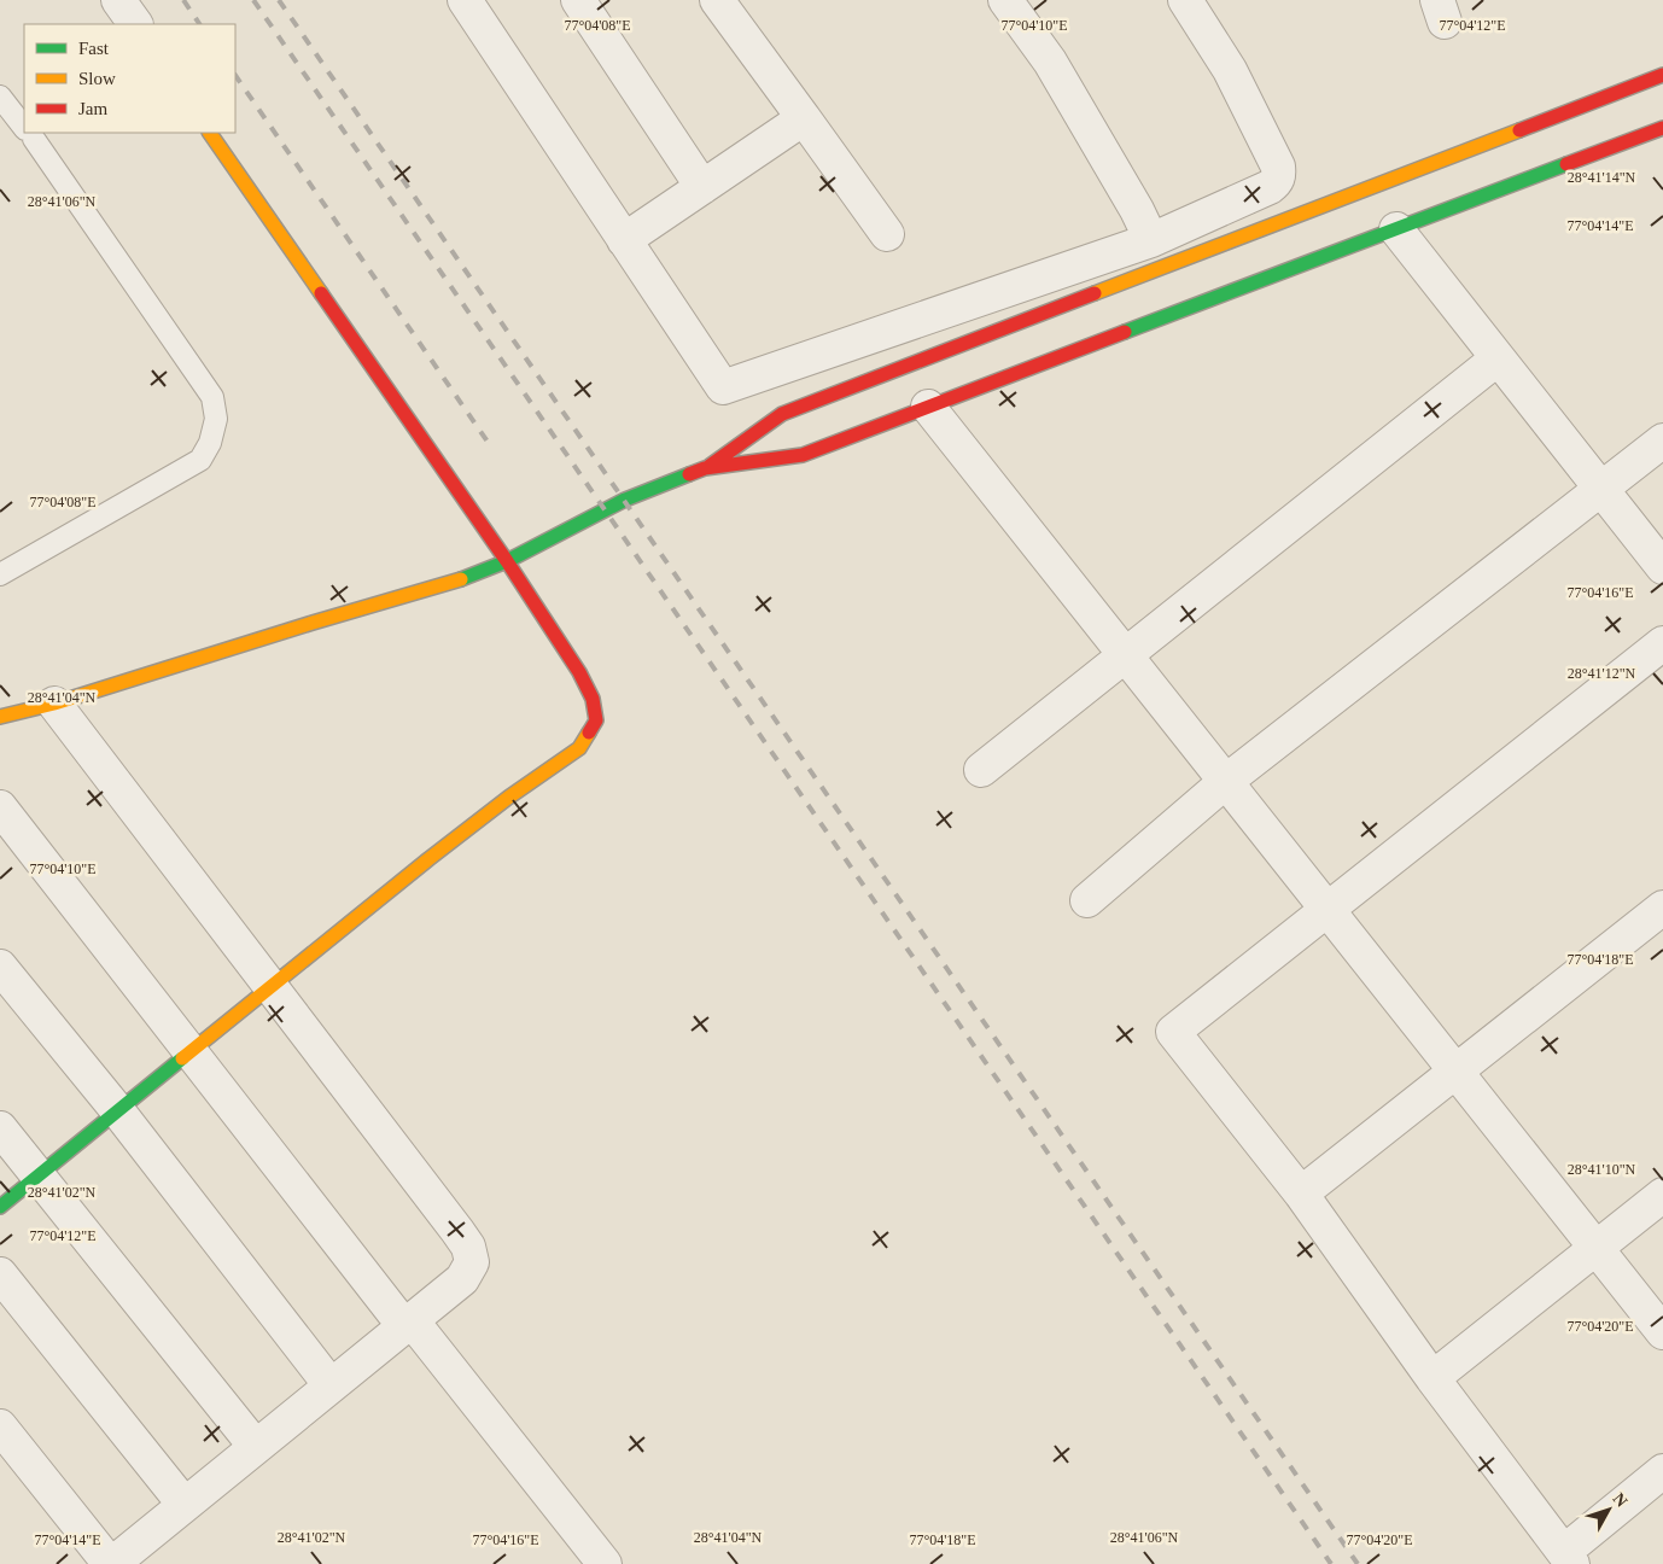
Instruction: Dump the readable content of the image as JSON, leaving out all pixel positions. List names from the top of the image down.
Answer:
{
  "legend": ["Fast", "Slow", "Jam"],
  "north": "top right",
  "coordinates": [
    "77°04'08\"E",
    "77°04'10\"E",
    "77°04'12\"E",
    "28°41'14\"N",
    "28°41'06\"N",
    "77°04'14\"E",
    "77°04'16\"E",
    "28°41'12\"N",
    "28°41'04\"N",
    "77°04'18\"E",
    "28°41'10\"N",
    "28°41'02\"N",
    "77°04'20\"E"
  ]
}
